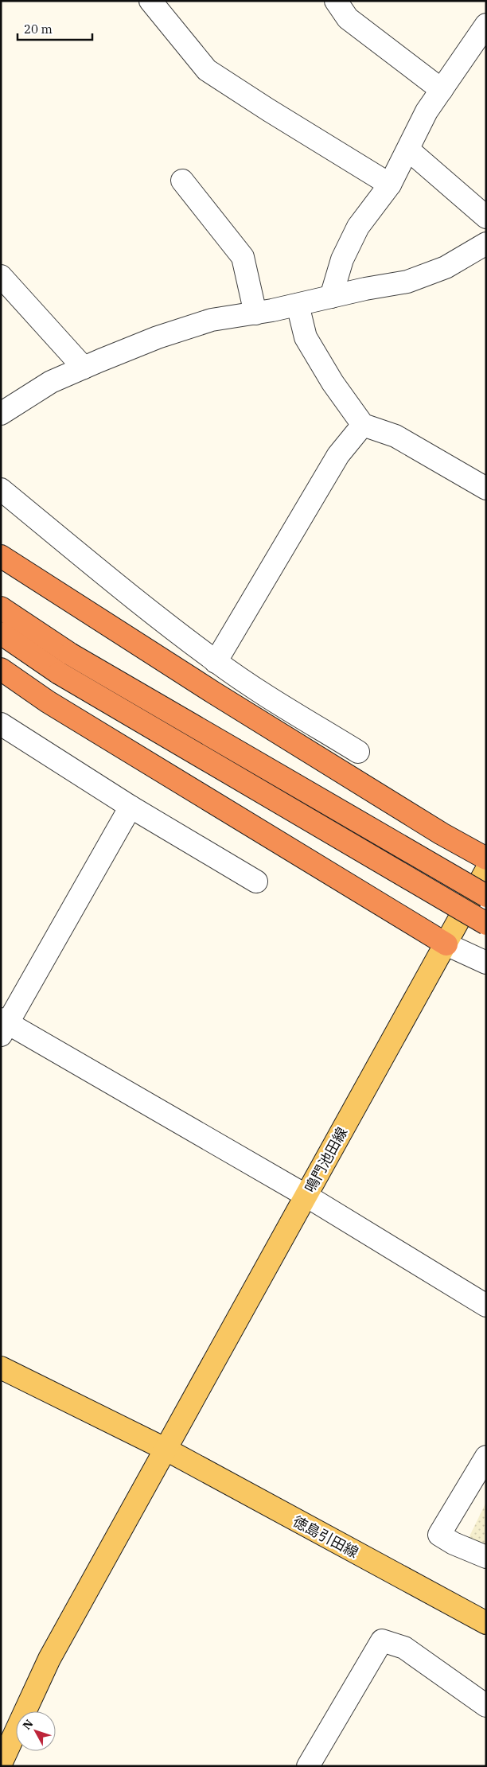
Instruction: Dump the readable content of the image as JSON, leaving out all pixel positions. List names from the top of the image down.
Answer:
{
  "streets": {
    "main road": ["鳴門池田線", "徳島引田線"]
  },
  "crossings": [
    ["鳴門池田線", "徳島引田線"]
  ],
  "scale_bar": "20 m",
  "north": "top left"
}
